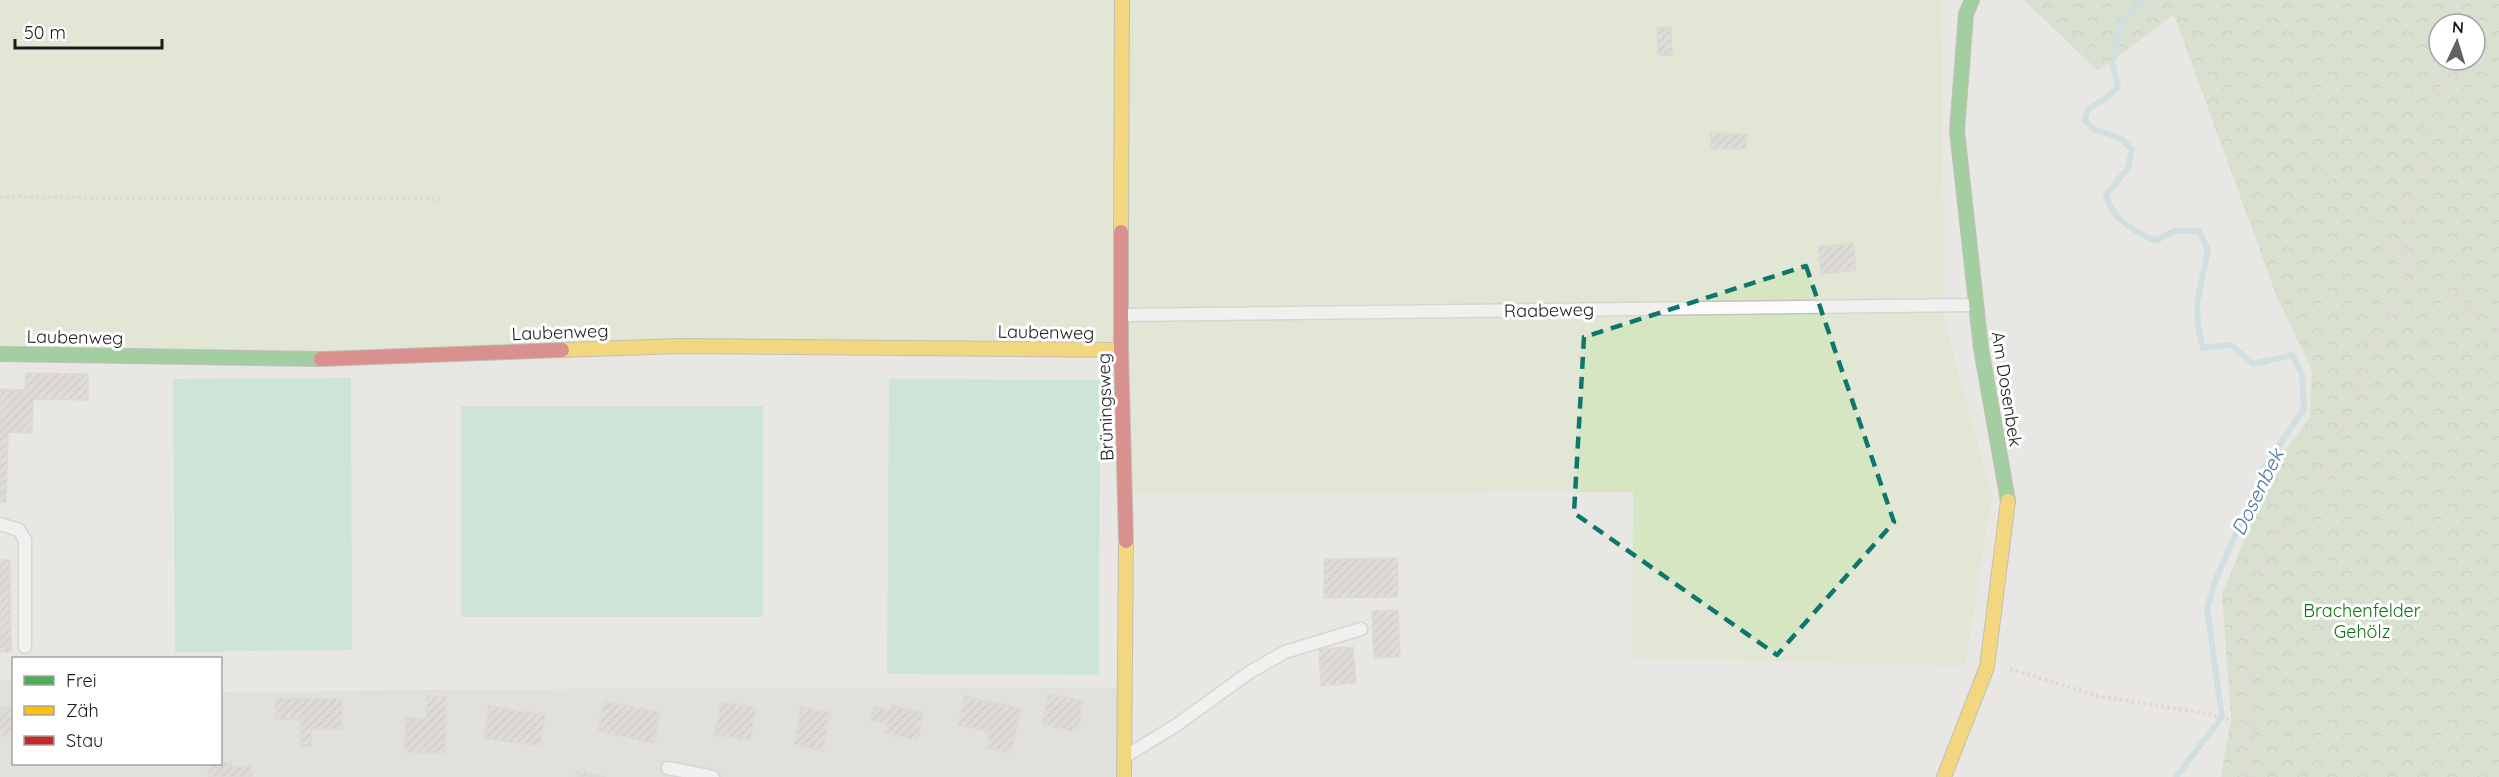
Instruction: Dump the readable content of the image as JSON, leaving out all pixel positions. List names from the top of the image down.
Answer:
{
  "streets": {
    "street": ["Laubenweg", "Am Dosenbek", "Brüningsweg"],
    "lane": ["Raabeweg"]
  },
  "crossings": [
    ["Raabeweg", "Am Dosenbek"],
    ["Raabeweg", "Brüningsweg"],
    ["Laubenweg", "Brüningsweg"]
  ],
  "water": ["Dosenbek"],
  "parks": ["Brachenfelder Gehölz"],
  "legend": ["Frei", "Zäh", "Stau"],
  "scale_bar": "50 m",
  "north": "top"
}
